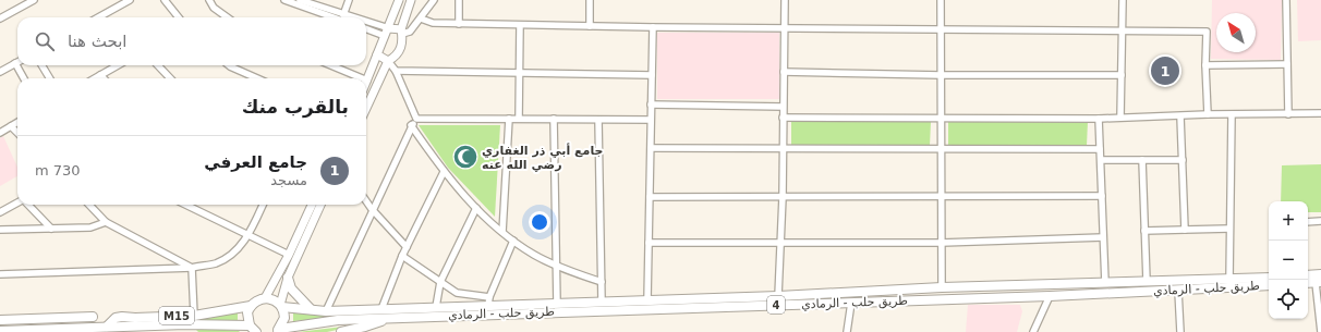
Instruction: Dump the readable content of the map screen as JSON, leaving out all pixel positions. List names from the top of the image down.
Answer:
{
  "streets": {
    "highway": ["طريق حلب - الرمادي", "4", "M15"]
  },
  "crossings": [
    ["طريق حلب - الرمادي", "4"]
  ],
  "places": {
    "mosque": ["جامع أبي ذر الغفاري رضي الله عنه"]
  },
  "north": "top left",
  "page": {
    "search": "ابحث هنا",
    "pins": "1",
    "heading": "بالقرب منك",
    "list": [
      {
        "mark": "1",
        "name": "جامع العرفي",
        "note": "مسجد",
        "value": "730 m"
      }
    ],
    "map_buttons": ["+", "−"]
  }
}
